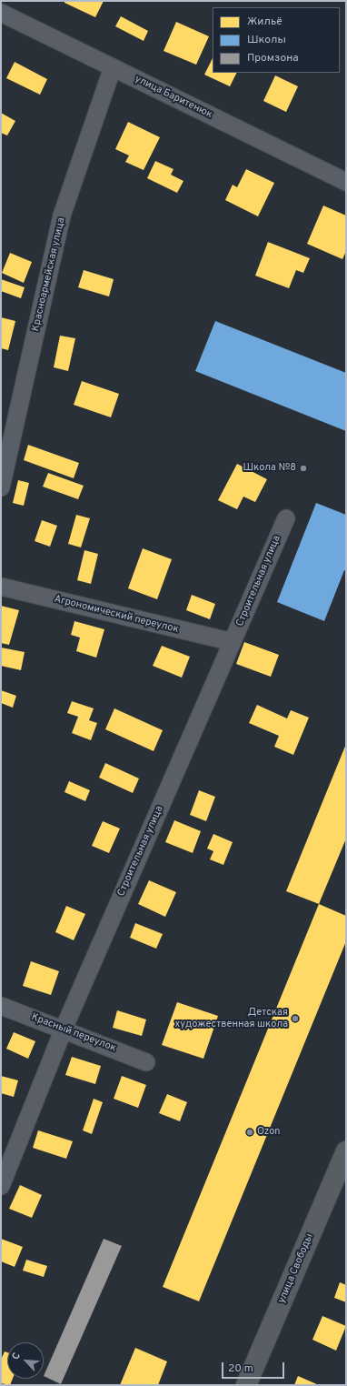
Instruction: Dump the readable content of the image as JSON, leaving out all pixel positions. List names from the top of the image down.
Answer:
{
  "streets": {
    "main road": ["улица Свободы"],
    "street": [
      "улица Баритенюк",
      "Красноармейская улица",
      "Строительная улица",
      "Агрономический переулок",
      "Красный переулок"
    ]
  },
  "crossings": [
    ["улица Баритенюк", "Красноармейская улица"],
    ["Строительная улица", "Агрономический переулок"],
    ["Строительная улица", "Красный переулок"]
  ],
  "places": ["Школа №8", "Детская художественная школа", "Ozon"],
  "legend": ["Жильё", "Школы", "Промзона"],
  "scale_bar": "20 m",
  "north": "top left"
}
